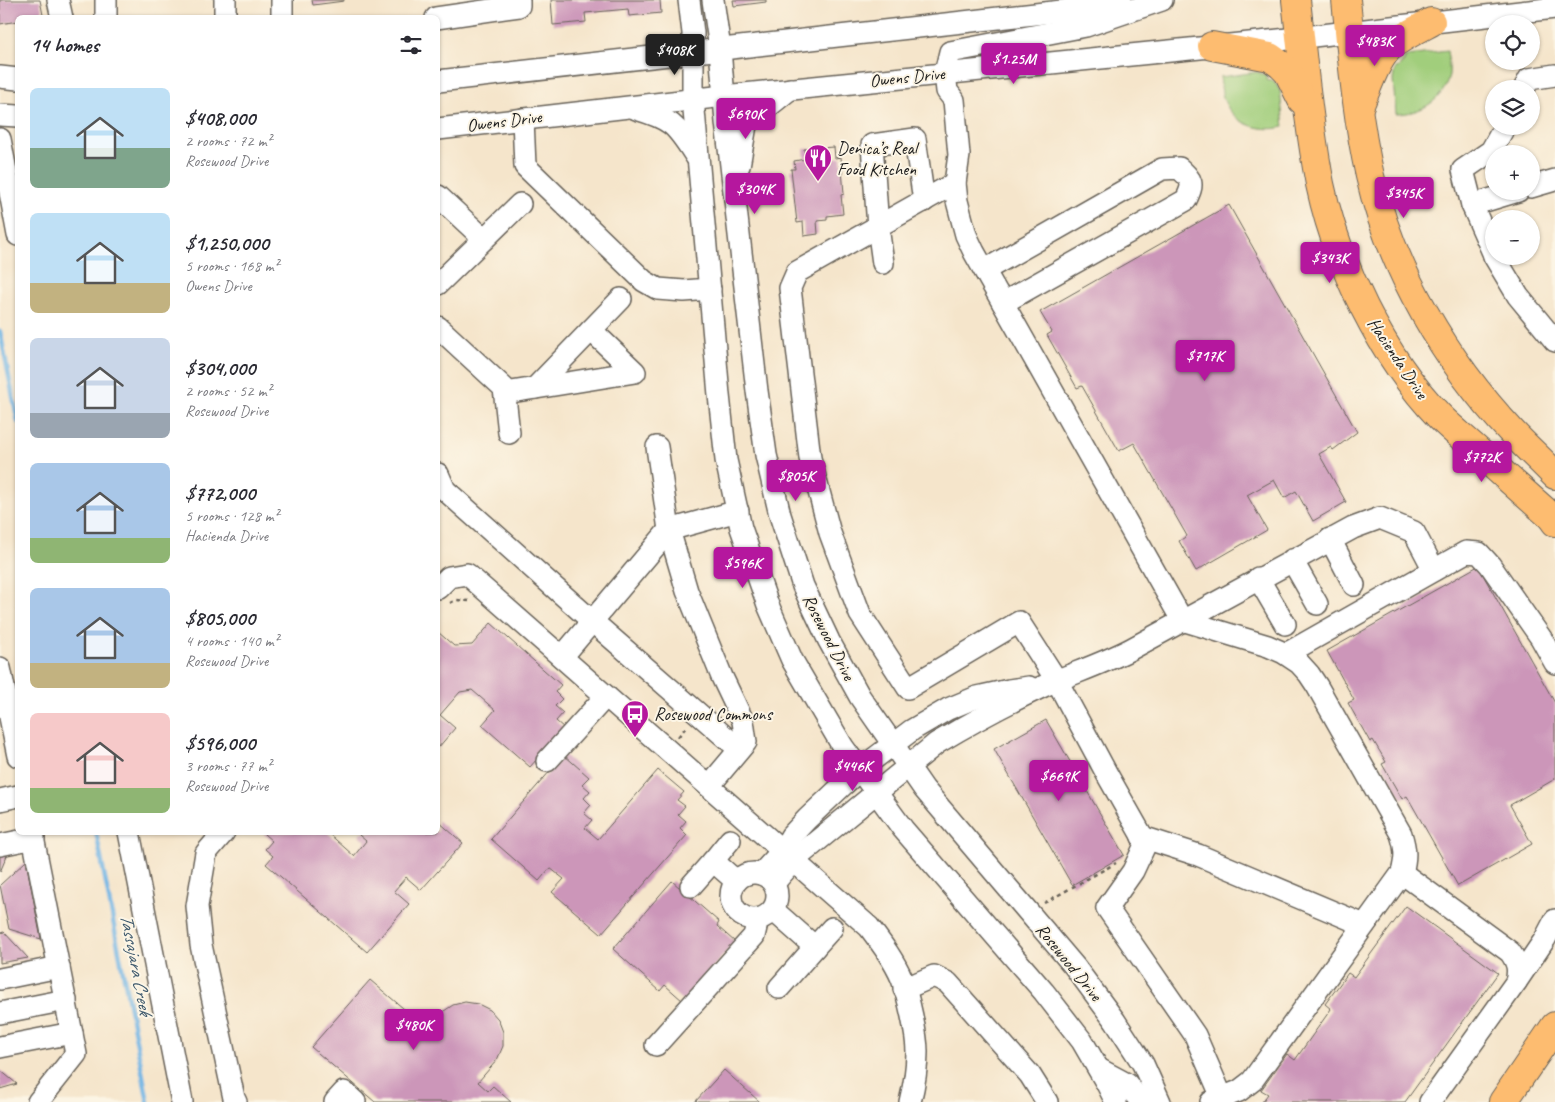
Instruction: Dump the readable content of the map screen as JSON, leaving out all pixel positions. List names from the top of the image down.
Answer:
{
  "streets": {
    "main road": ["Hacienda Drive"],
    "street": ["Owens Drive", "Rosewood Drive"]
  },
  "crossings": [
    ["Owens Drive", "Hacienda Drive"],
    ["Owens Drive", "Rosewood Drive"]
  ],
  "water": ["Tassajara Creek"],
  "places": {
    "restaurant": ["Denica’s Real Food Kitchen"],
    "bus stop": ["Rosewood Commons"]
  },
  "page": {
    "map_buttons": ["+", "−"],
    "heading": "14 homes",
    "price": [
      "$483K",
      "$408K",
      "$1.25M",
      "$690K",
      "$304K",
      "$345K",
      "$343K",
      "$717K",
      "$772K",
      "$805K",
      "$596K",
      "$446K",
      "$669K",
      "$480K"
    ],
    "list": [
      {
        "name": "$408,000",
        "note": "2 rooms · 72 m² · Rosewood Drive"
      },
      {
        "name": "$1,250,000",
        "note": "5 rooms · 168 m² · Owens Drive"
      },
      {
        "name": "$304,000",
        "note": "2 rooms · 52 m² · Rosewood Drive"
      },
      {
        "name": "$772,000",
        "note": "5 rooms · 128 m² · Hacienda Drive"
      },
      {
        "name": "$805,000",
        "note": "4 rooms · 140 m² · Rosewood Drive"
      },
      {
        "name": "$596,000",
        "note": "3 rooms · 77 m² · Rosewood Drive"
      }
    ]
  }
}
